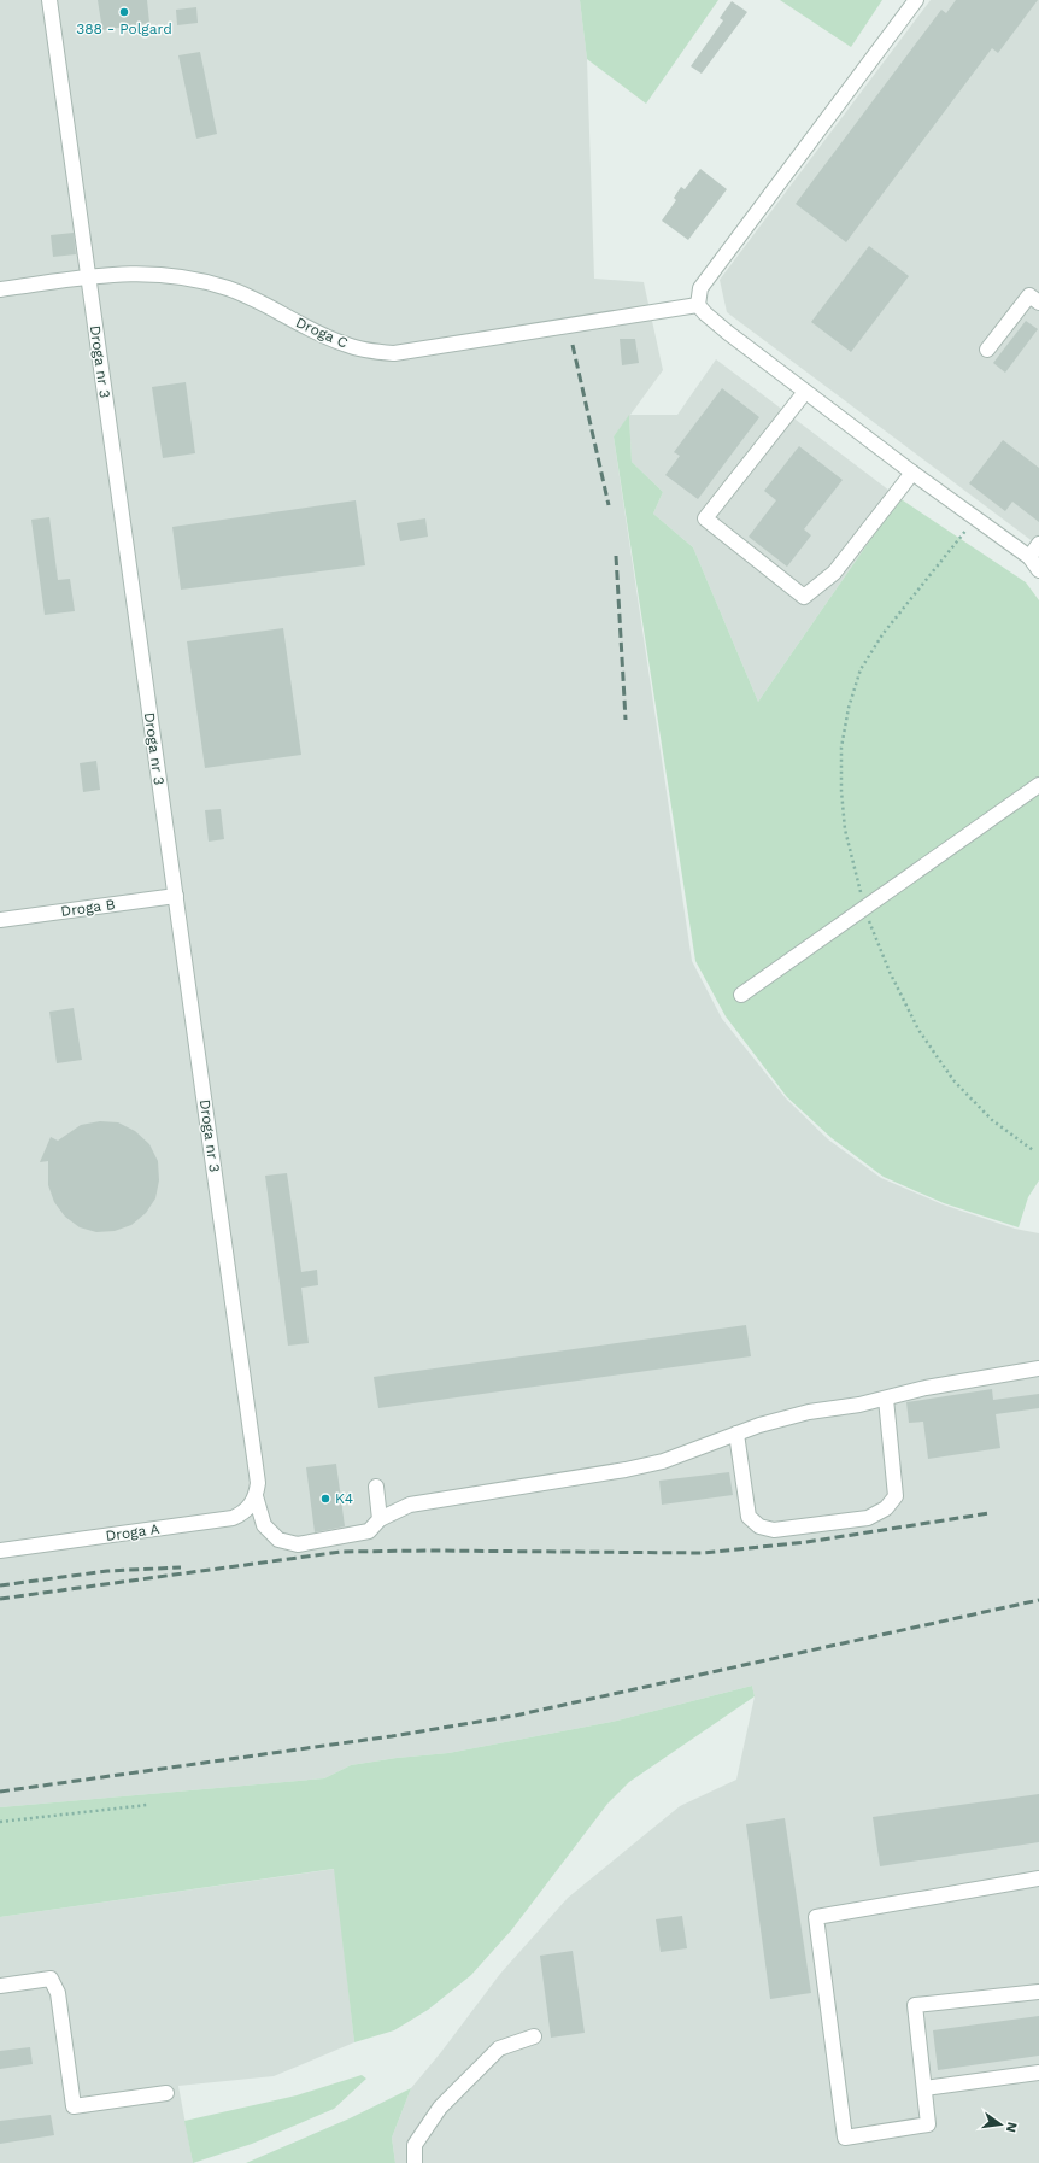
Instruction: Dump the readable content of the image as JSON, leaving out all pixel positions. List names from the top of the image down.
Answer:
{
  "streets": {
    "street": [
      "Droga C",
      "Droga nr 3",
      "Droga B",
      "Droga A"
    ]
  },
  "crossings": [
    ["Droga C", "Droga nr 3"],
    ["Droga nr 3", "Droga B"],
    ["Droga nr 3", "Droga A"]
  ],
  "places": ["388 - Polgard", "K4"],
  "north": "right"
}
